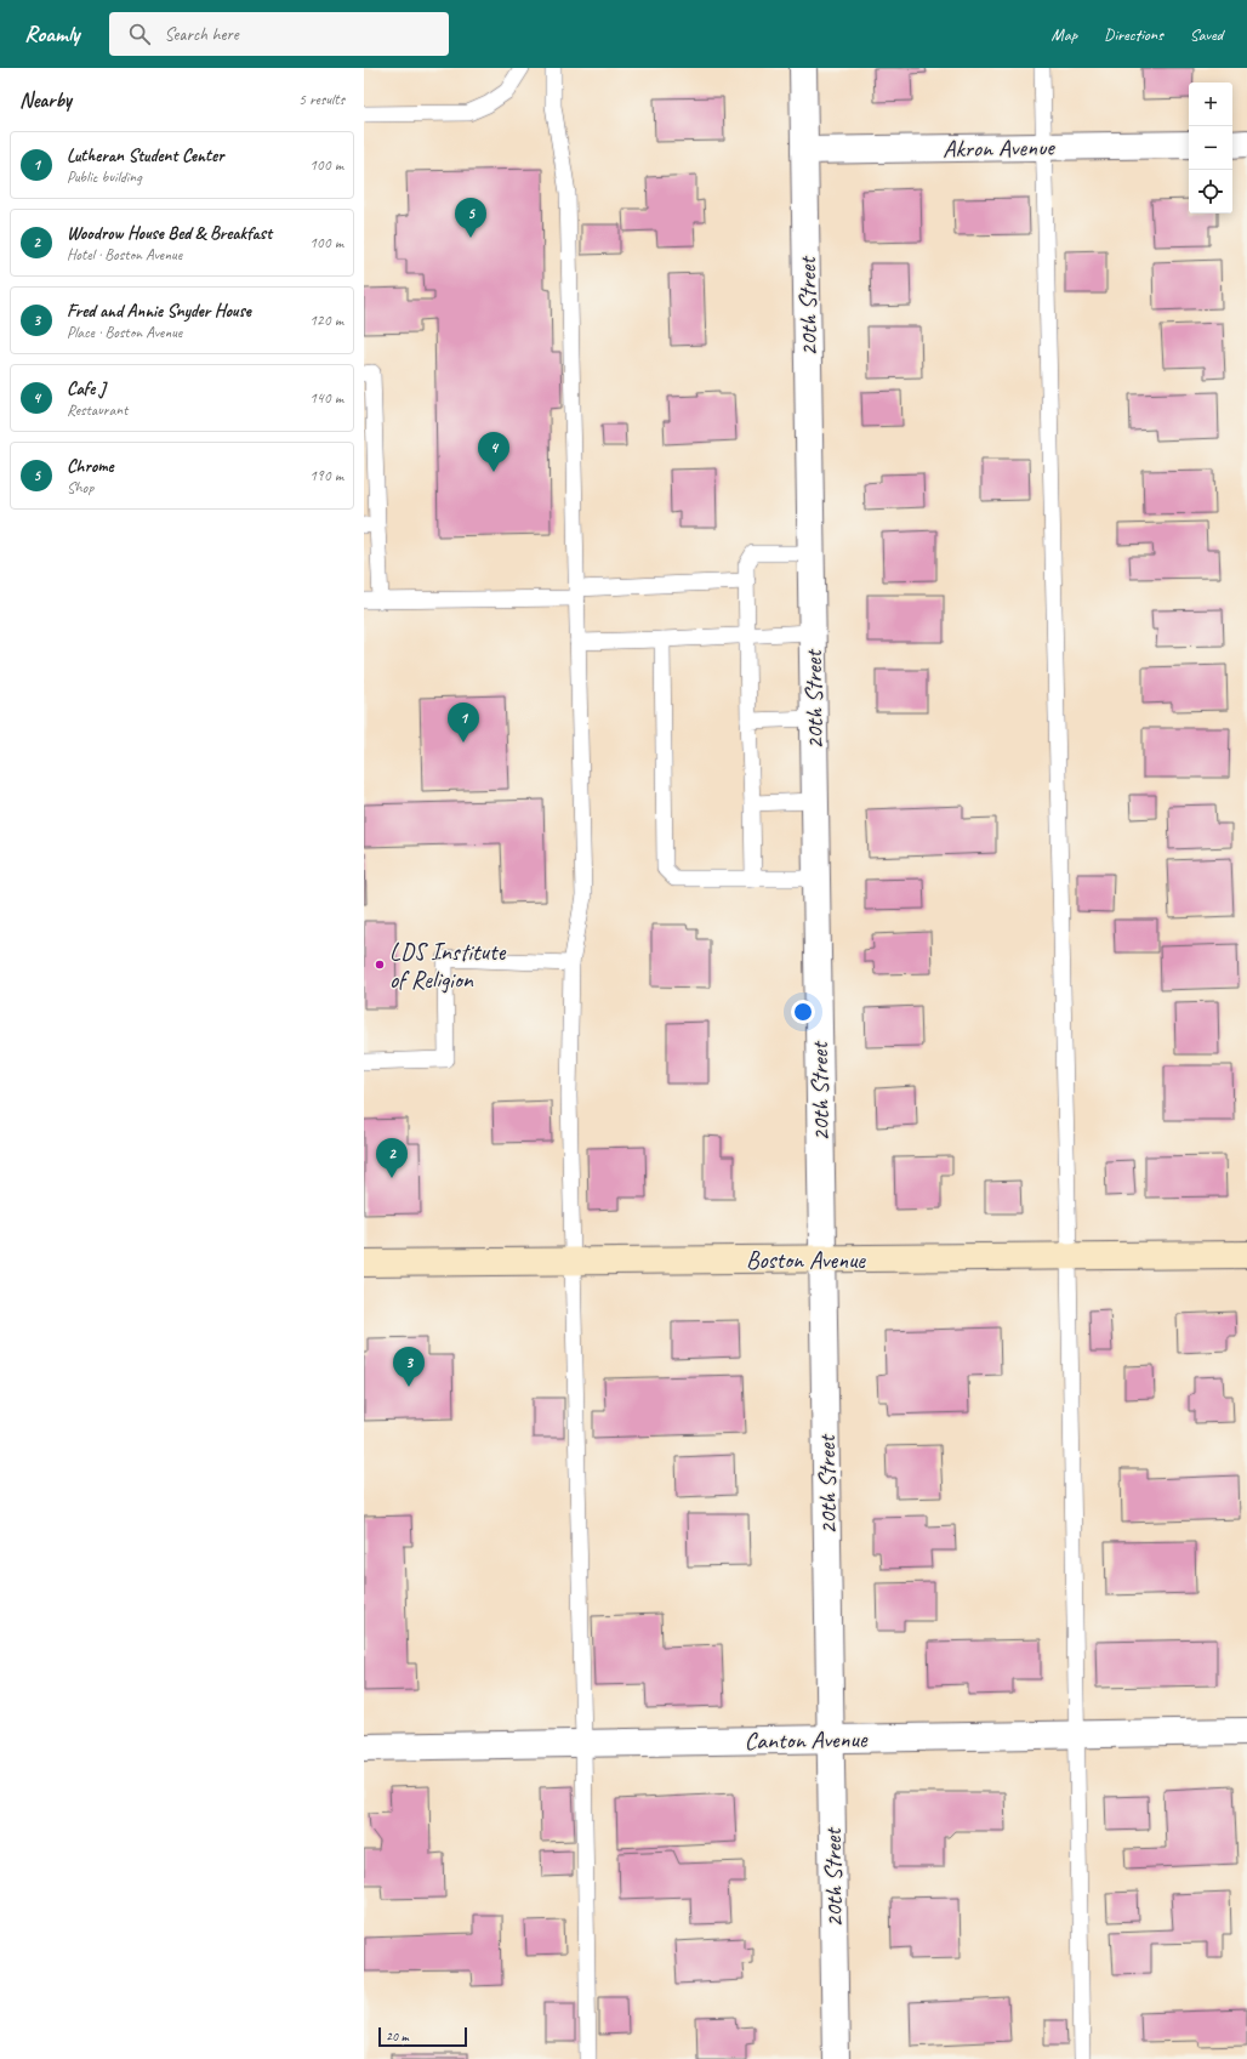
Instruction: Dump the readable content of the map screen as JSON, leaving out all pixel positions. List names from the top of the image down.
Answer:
{
  "streets": {
    "street": [
      "Akron Avenue",
      "20th Street",
      "Boston Avenue",
      "Canton Avenue"
    ]
  },
  "crossings": [
    ["Akron Avenue", "20th Street"],
    ["20th Street", "Boston Avenue"],
    ["20th Street", "Canton Avenue"]
  ],
  "places": ["LDS Institute of Religion"],
  "scale_bar": "20 m",
  "page": {
    "header": "Roamly",
    "search": "Search here",
    "nav": ["Map", "Directions", "Saved"],
    "heading": ["Nearby", "5 results"],
    "map_buttons": ["+", "−"],
    "list": [
      {
        "mark": "1",
        "name": "Lutheran Student Center",
        "note": "Public building",
        "value": "100 m"
      },
      {
        "mark": "2",
        "name": "Woodrow House Bed & Breakfast",
        "note": "Hotel · Boston Avenue",
        "value": "100 m"
      },
      {
        "mark": "3",
        "name": "Fred and Annie Snyder House",
        "note": "Place · Boston Avenue",
        "value": "120 m"
      },
      {
        "mark": "4",
        "name": "Cafe J",
        "note": "Restaurant",
        "value": "140 m"
      },
      {
        "mark": "5",
        "name": "Chrome",
        "note": "Shop",
        "value": "190 m"
      }
    ],
    "pins": [
      "5",
      "4",
      "1",
      "2",
      "3"
    ],
    "scale": "20 m"
  }
}
